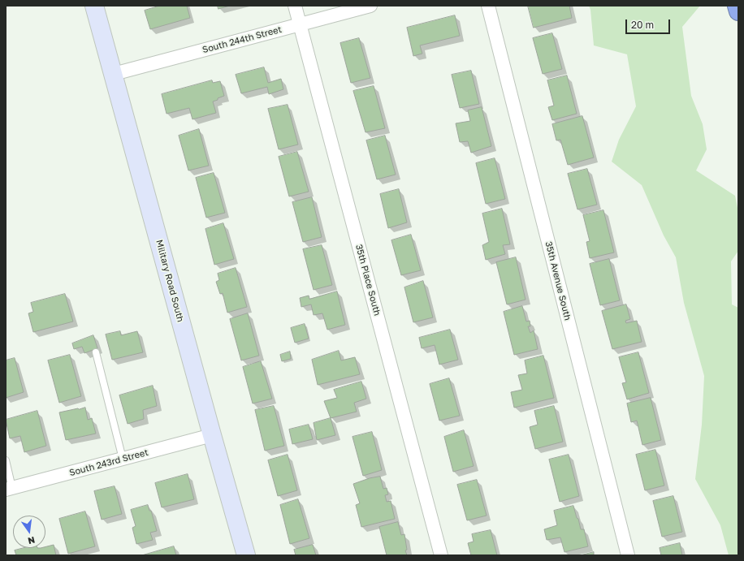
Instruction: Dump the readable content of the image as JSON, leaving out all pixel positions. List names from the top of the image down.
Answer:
{
  "streets": {
    "main road": ["Military Road South"],
    "street": [
      "South 244th Street",
      "35th Place South",
      "35th Avenue South",
      "South 243rd Street"
    ]
  },
  "crossings": [
    ["South 244th Street", "35th Place South"],
    ["South 244th Street", "Military Road South"],
    ["Military Road South", "South 243rd Street"]
  ],
  "scale_bar": "20 m",
  "north": "bottom"
}
